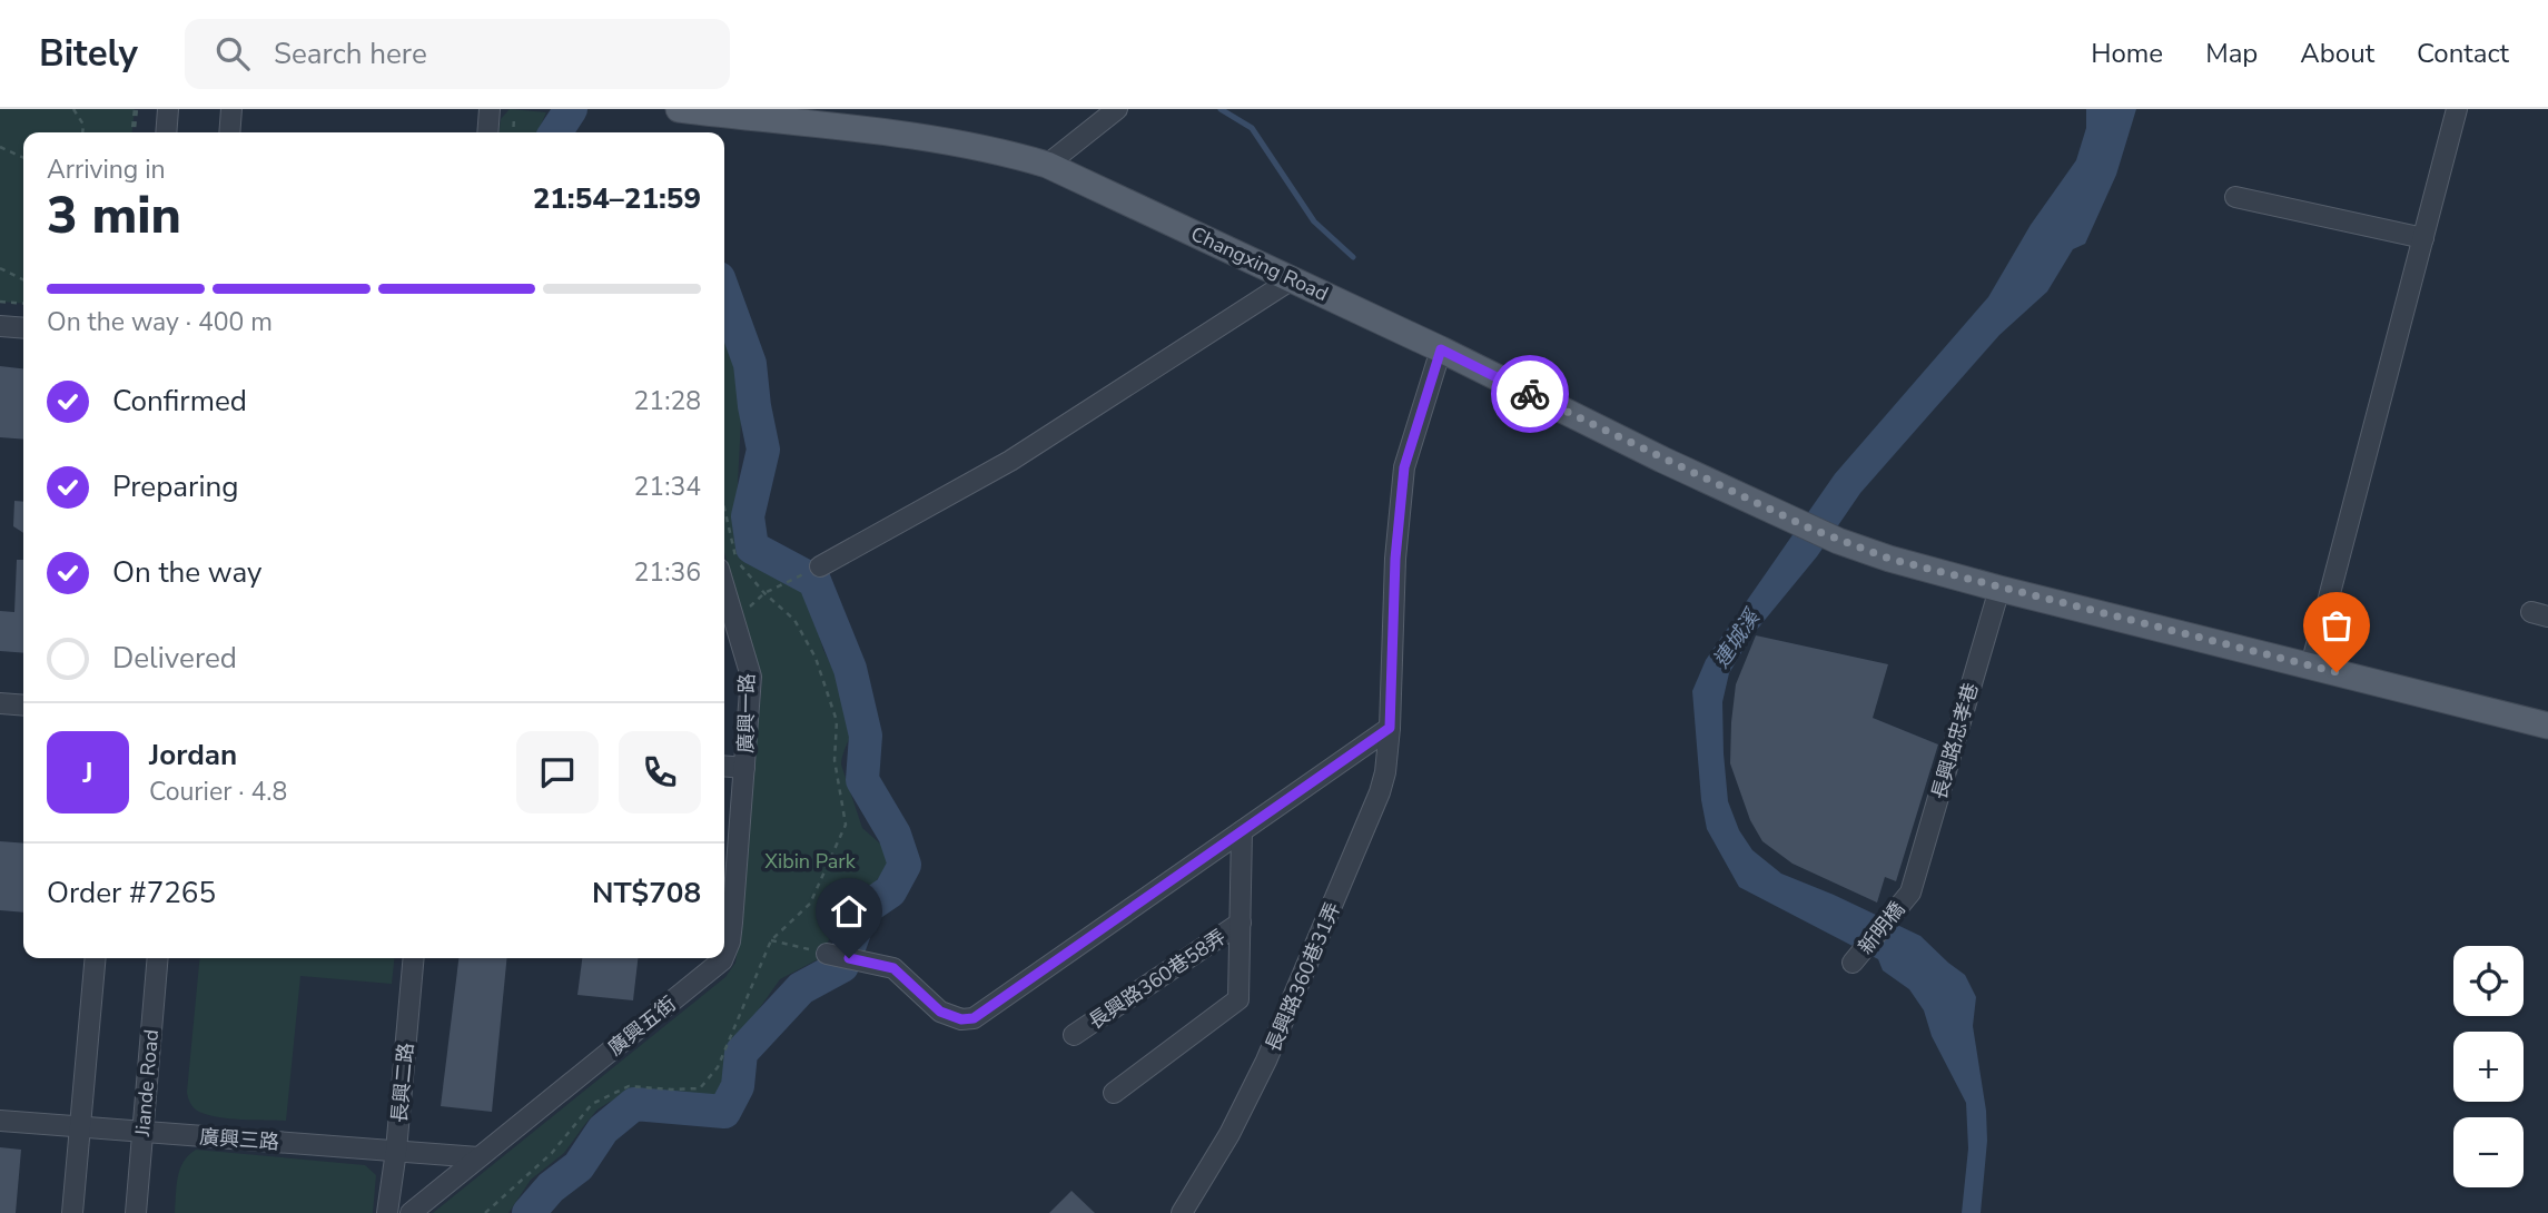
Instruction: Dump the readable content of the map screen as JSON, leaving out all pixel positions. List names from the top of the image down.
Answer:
{
  "streets": {
    "main road": ["Changxing Road"],
    "street": [
      "廣興一路",
      "長興路忠孝巷",
      "新明橋",
      "長興路360巷31弄",
      "長興路360巷58弄",
      "廣興五街",
      "Jiande Road",
      "長興二路",
      "廣興三路"
    ]
  },
  "crossings": [
    ["Changxing Road", "長興路忠孝巷"],
    ["Changxing Road", "長興路360巷31弄"],
    ["廣興一路", "廣興五街"],
    ["長興路忠孝巷", "新明橋"],
    ["廣興五街", "廣興三路"],
    ["Jiande Road", "廣興三路"],
    ["長興二路", "廣興三路"]
  ],
  "water": ["連城溪"],
  "parks": ["Xibin Park"],
  "page": {
    "header": "Bitely",
    "search": "Search here",
    "nav": [
      "Home",
      "Map",
      "About",
      "Contact"
    ],
    "heading": ["3 min", "Arriving in", "21:54–21:59"],
    "panel": [
      "Jordan",
      "Courier · 4.8",
      "Order #7265",
      "NT$708"
    ],
    "bar": "On the way · 400 m",
    "list": [
      ["Confirmed", "21:28"],
      ["Preparing", "21:34"],
      ["On the way", "21:36"],
      "Delivered"
    ],
    "round": "J",
    "map_buttons": ["+", "−"]
  }
}
